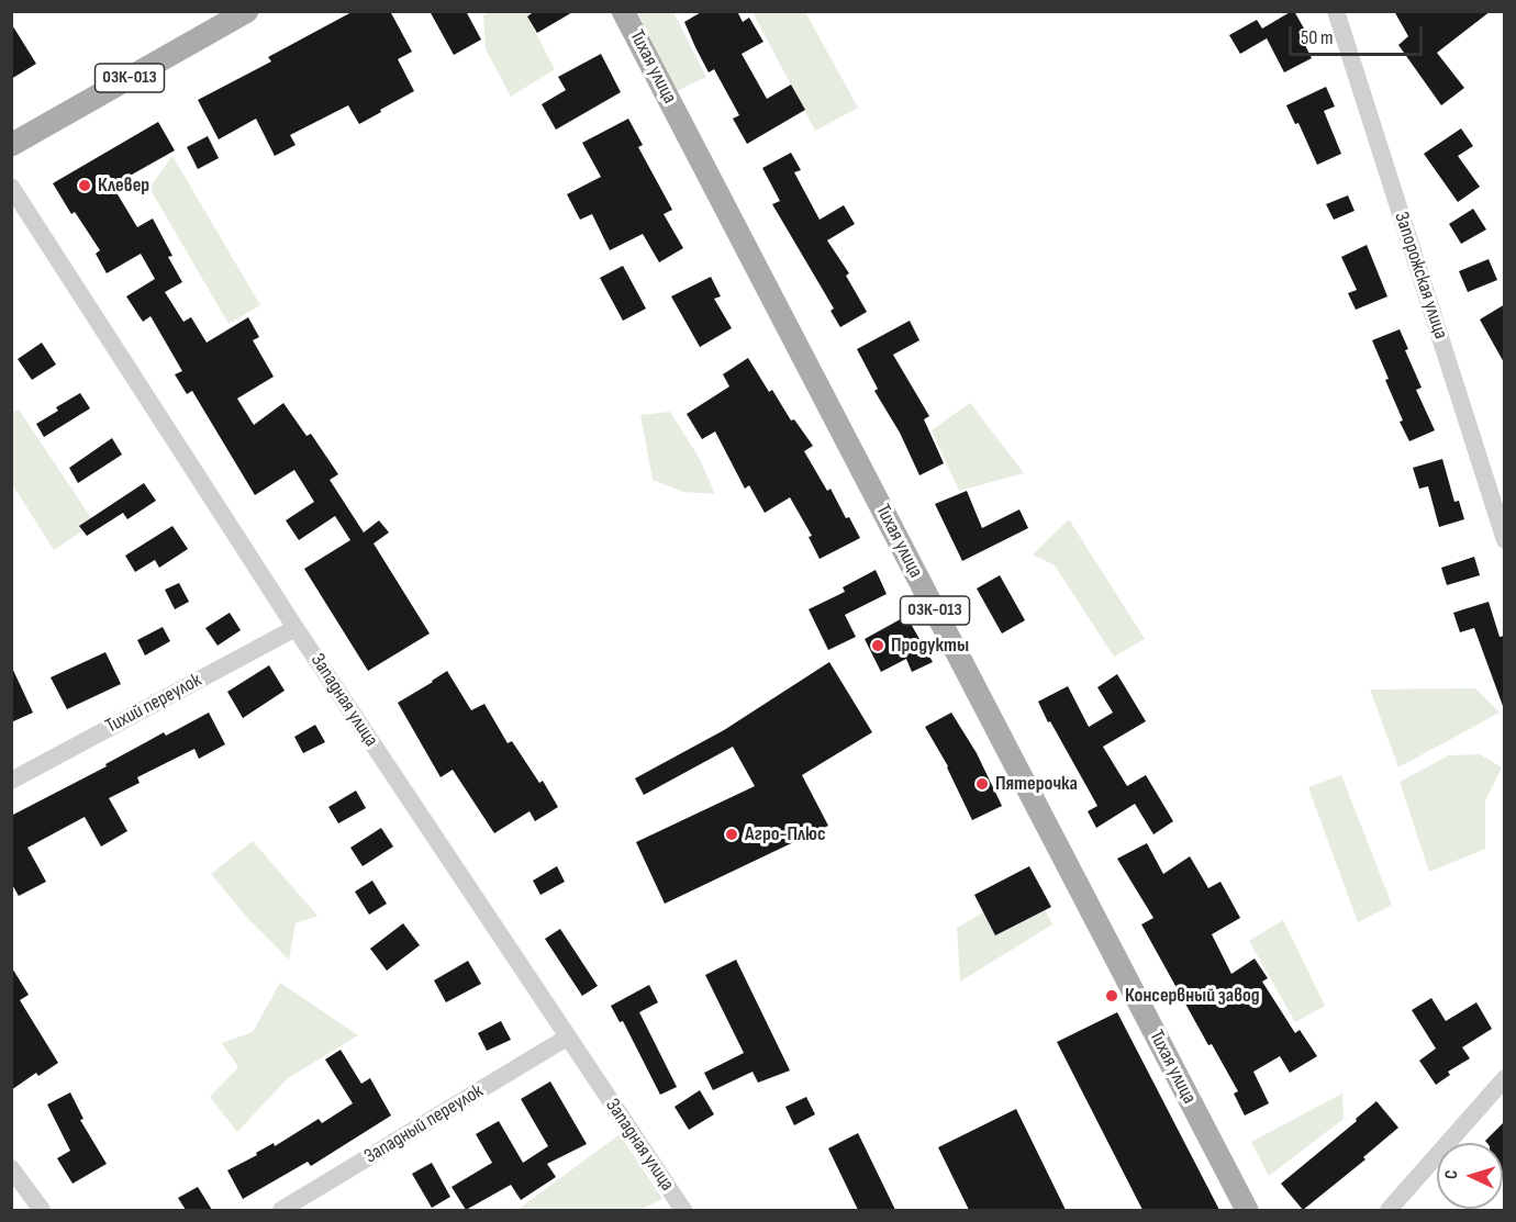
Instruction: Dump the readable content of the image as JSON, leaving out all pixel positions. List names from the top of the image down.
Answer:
{
  "streets": {
    "main road": ["Тихая улица", "03К-013"],
    "street": [
      "Запорожская улица",
      "Западная улица",
      "Тихий переулок",
      "Западный переулок"
    ]
  },
  "crossings": [
    ["Западная улица", "Тихий переулок"],
    ["Западная улица", "Западный переулок"]
  ],
  "places": [
    "Клевер",
    "Продукты",
    "Пятерочка",
    "Агро-Плюс",
    "Консервный завод"
  ],
  "scale_bar": "50 m",
  "north": "left"
}
